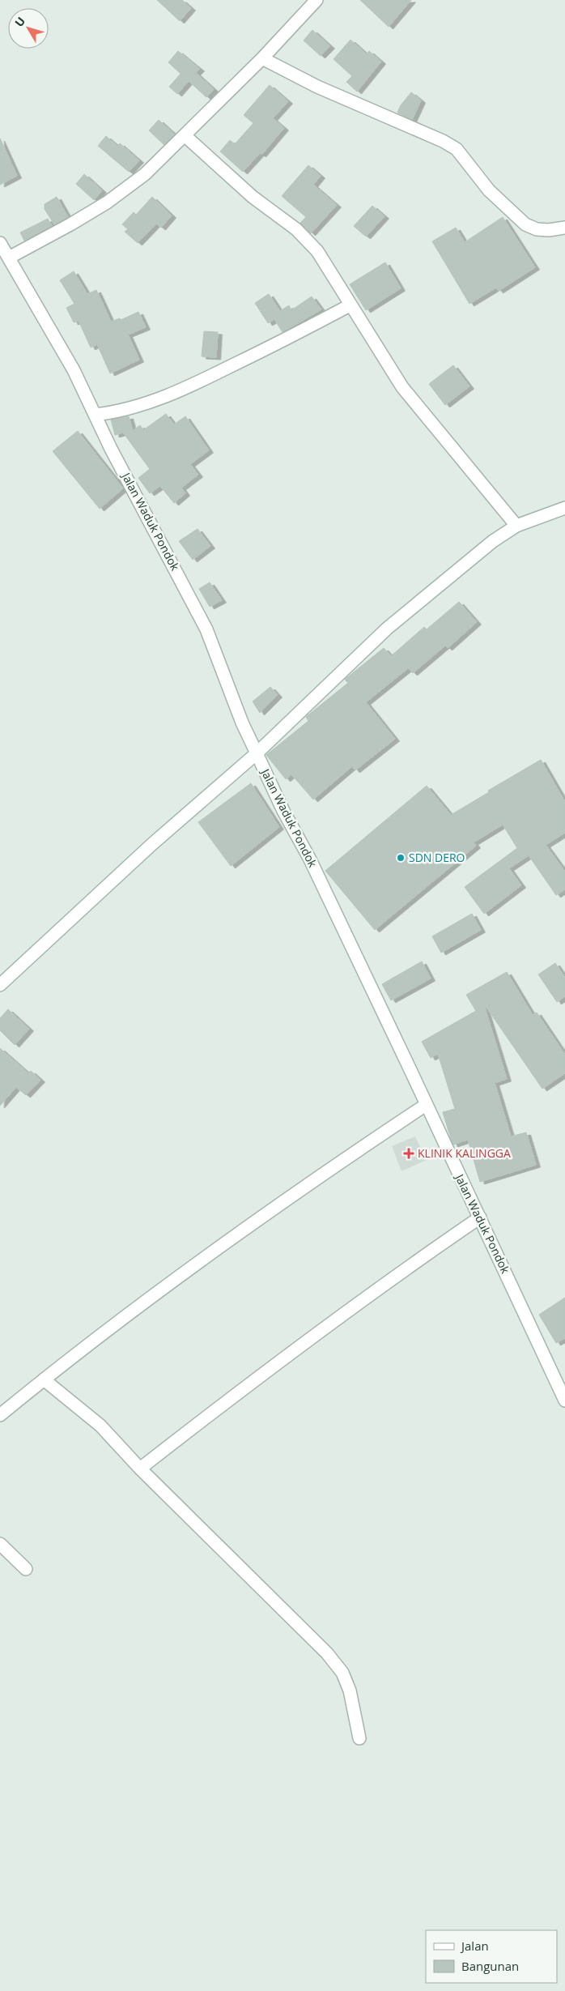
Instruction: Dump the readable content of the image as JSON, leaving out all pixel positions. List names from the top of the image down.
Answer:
{
  "streets": {
    "street": ["Jalan Waduk Pondok"]
  },
  "places": {
    "other": ["SDN DERO"],
    "health": ["KLINIK KALINGGA"]
  },
  "legend": ["Jalan", "Bangunan"],
  "north": "top left"
}
